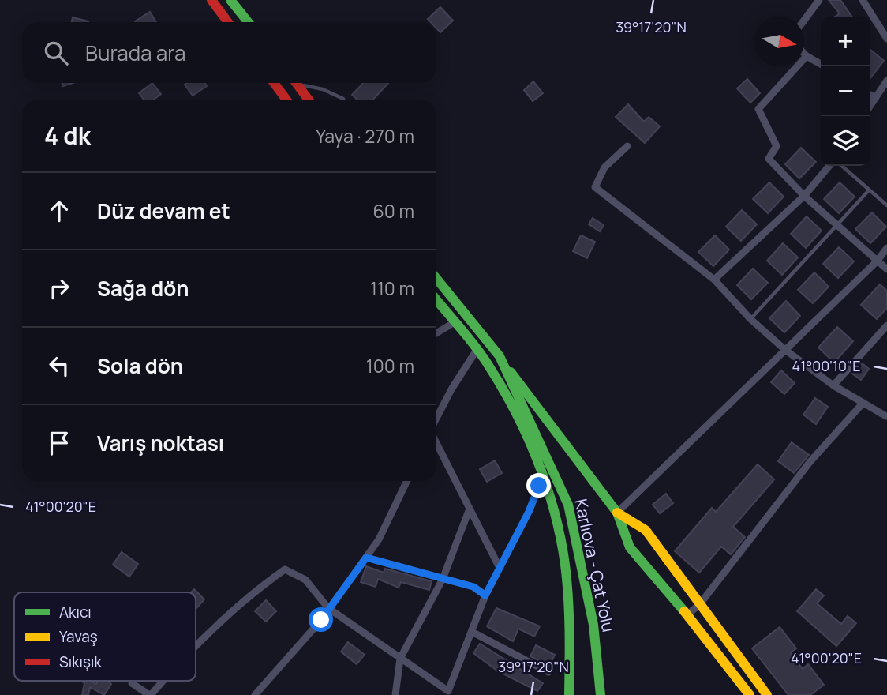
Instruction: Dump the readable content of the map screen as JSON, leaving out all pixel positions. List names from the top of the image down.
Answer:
{
  "streets": {
    "main road": ["Karlıova - Çat Yolu"]
  },
  "legend": ["Akıcı", "Yavaş", "Sıkışık"],
  "north": "right",
  "page": {
    "map_buttons": ["+", "−"],
    "search": "Burada ara",
    "heading": ["4 dk", "Yaya · 270 m"],
    "list": [
      ["Düz devam et", "60 m"],
      ["Sağa dön", "110 m"],
      ["Sola dön", "100 m"],
      "Varış noktası"
    ]
  },
  "coordinates": ["39°17'20\"N", "41°00'10\"E", "41°00'20\"E"]
}
